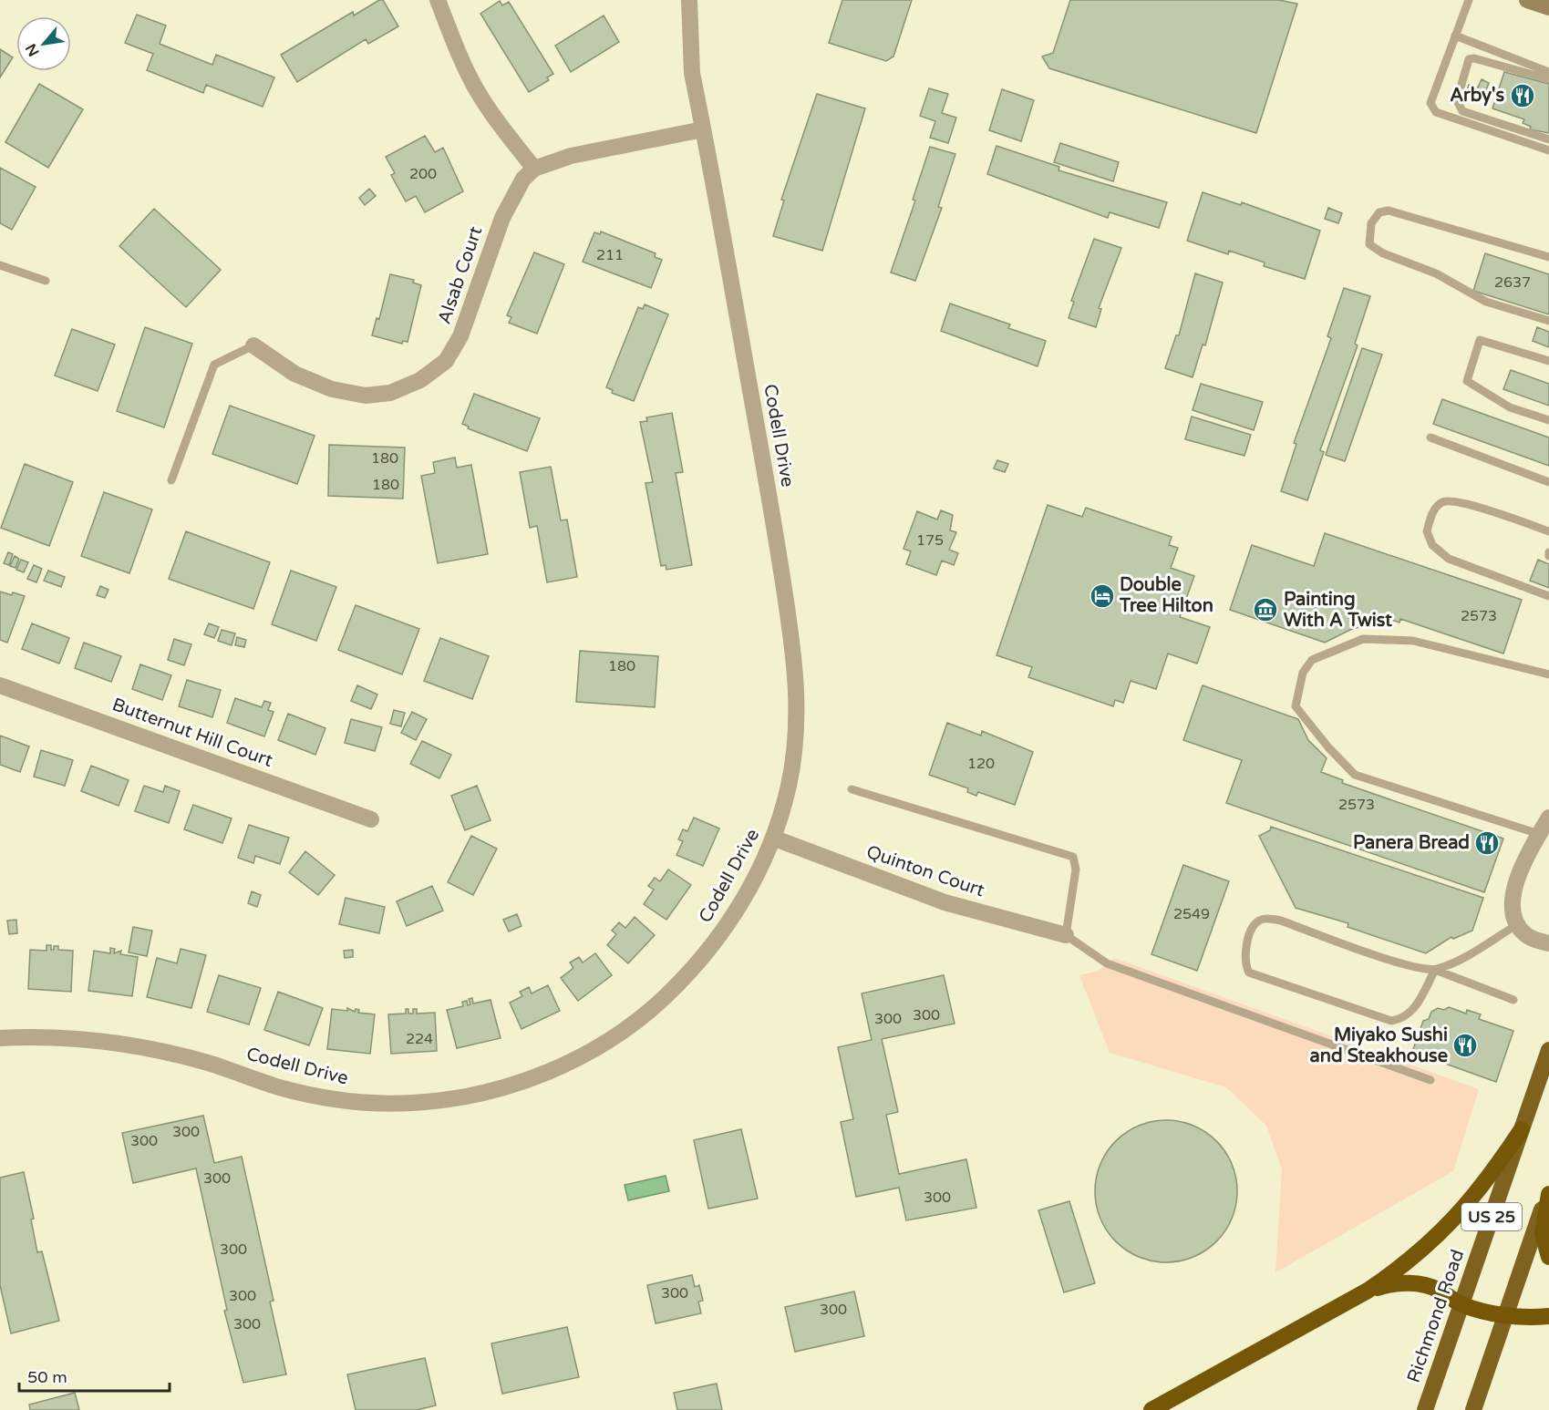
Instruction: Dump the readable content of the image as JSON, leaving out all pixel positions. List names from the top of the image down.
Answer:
{
  "streets": {
    "highway": ["US 25", "Richmond Road"],
    "street": [
      "Alsab Court",
      "Codell Drive",
      "Butternut Hill Court",
      "Quinton Court"
    ]
  },
  "crossings": [
    ["Codell Drive", "Quinton Court"]
  ],
  "places": {
    "restaurant": ["Arby's", "Panera Bread", "Miyako Sushi and Steakhouse"],
    "hotel": ["Double Tree Hilton"],
    "museum": ["Painting With A Twist"]
  },
  "house_numbers": [
    "200",
    "211",
    "2637",
    "180",
    "180",
    "175",
    "2573",
    "180",
    "120",
    "2573",
    "2549",
    "300",
    "300",
    "224",
    "300",
    "300",
    "300",
    "300",
    "300",
    "300",
    "300",
    "300",
    "300"
  ],
  "scale_bar": "50 m",
  "north": "bottom left"
}
